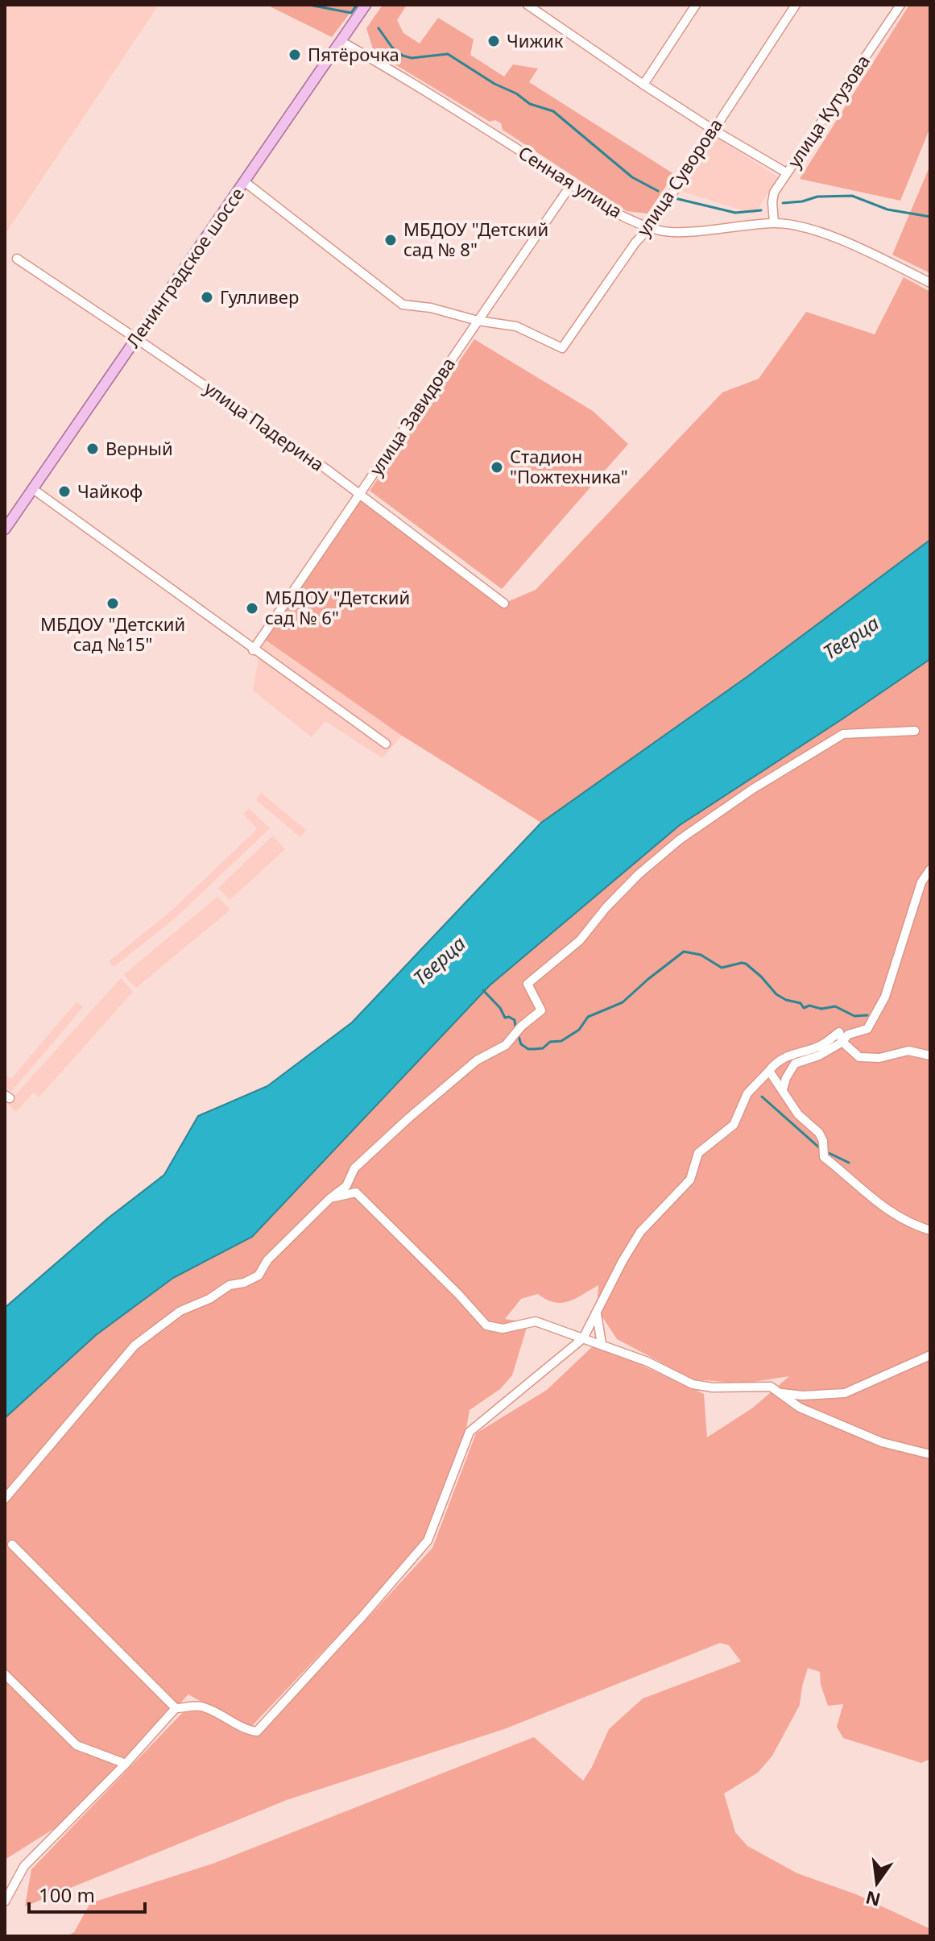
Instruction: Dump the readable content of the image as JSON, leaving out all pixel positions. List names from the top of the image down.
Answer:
{
  "streets": {
    "main road": ["Ленинградское шоссе"],
    "street": [
      "улица Кутузова",
      "улица Суворова",
      "Сенная улица",
      "улица Завидова",
      "улица Падерина"
    ]
  },
  "crossings": [
    ["улица Кутузова", "Сенная улица"],
    ["улица Суворова", "Сенная улица"],
    ["улица Суворова", "улица Завидова"],
    ["Сенная улица", "Ленинградское шоссе"],
    ["Сенная улица", "улица Завидова"],
    ["Ленинградское шоссе", "улица Падерина"],
    ["улица Завидова", "улица Падерина"]
  ],
  "water": ["Тверца"],
  "places": [
    "Чижик",
    "Пятёрочка",
    "МБДОУ \"Детский сад № 8\"",
    "Гулливер",
    "Верный",
    "Стадион \"Пожтехника\"",
    "Чайкоф",
    "МБДОУ \"Детский сад №15\"",
    "МБДОУ \"Детский сад № 6\""
  ],
  "scale_bar": "100 m",
  "north": "bottom"
}
